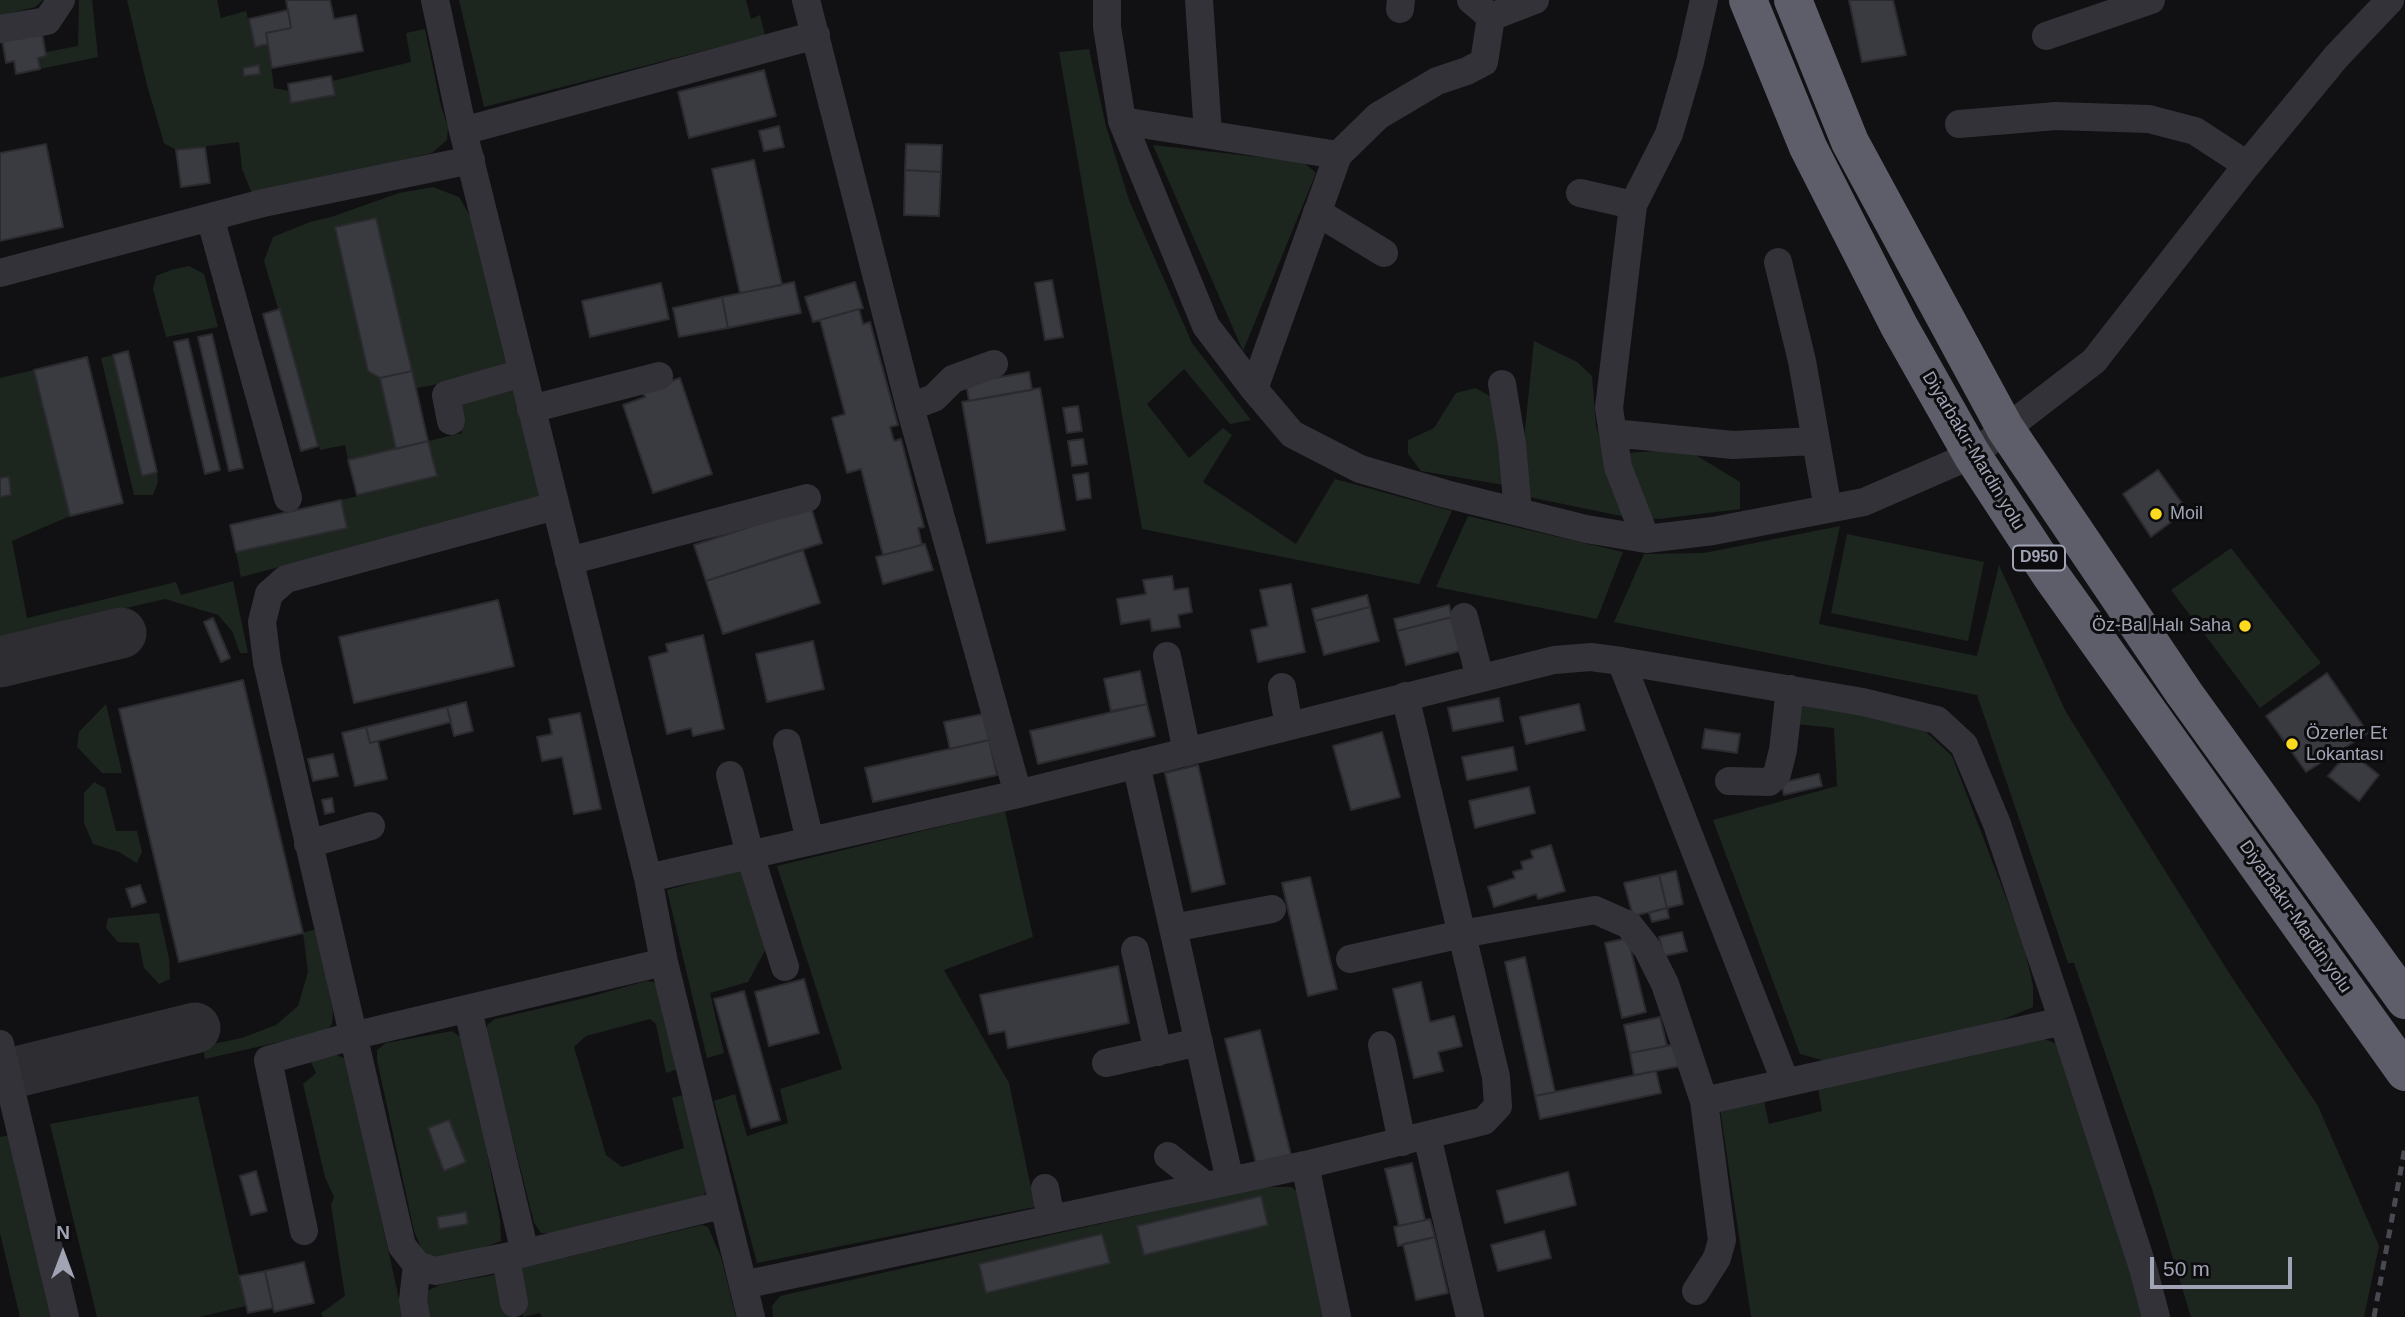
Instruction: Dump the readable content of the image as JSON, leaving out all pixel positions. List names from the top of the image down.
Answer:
{
  "streets": {
    "highway": ["Diyarbakır-Mardin yolu", "D950"]
  },
  "places": ["Moil", "Öz-Bal Halı Saha", "Özerler Et Lokantası"],
  "scale_bar": "50 m",
  "north": "top"
}
